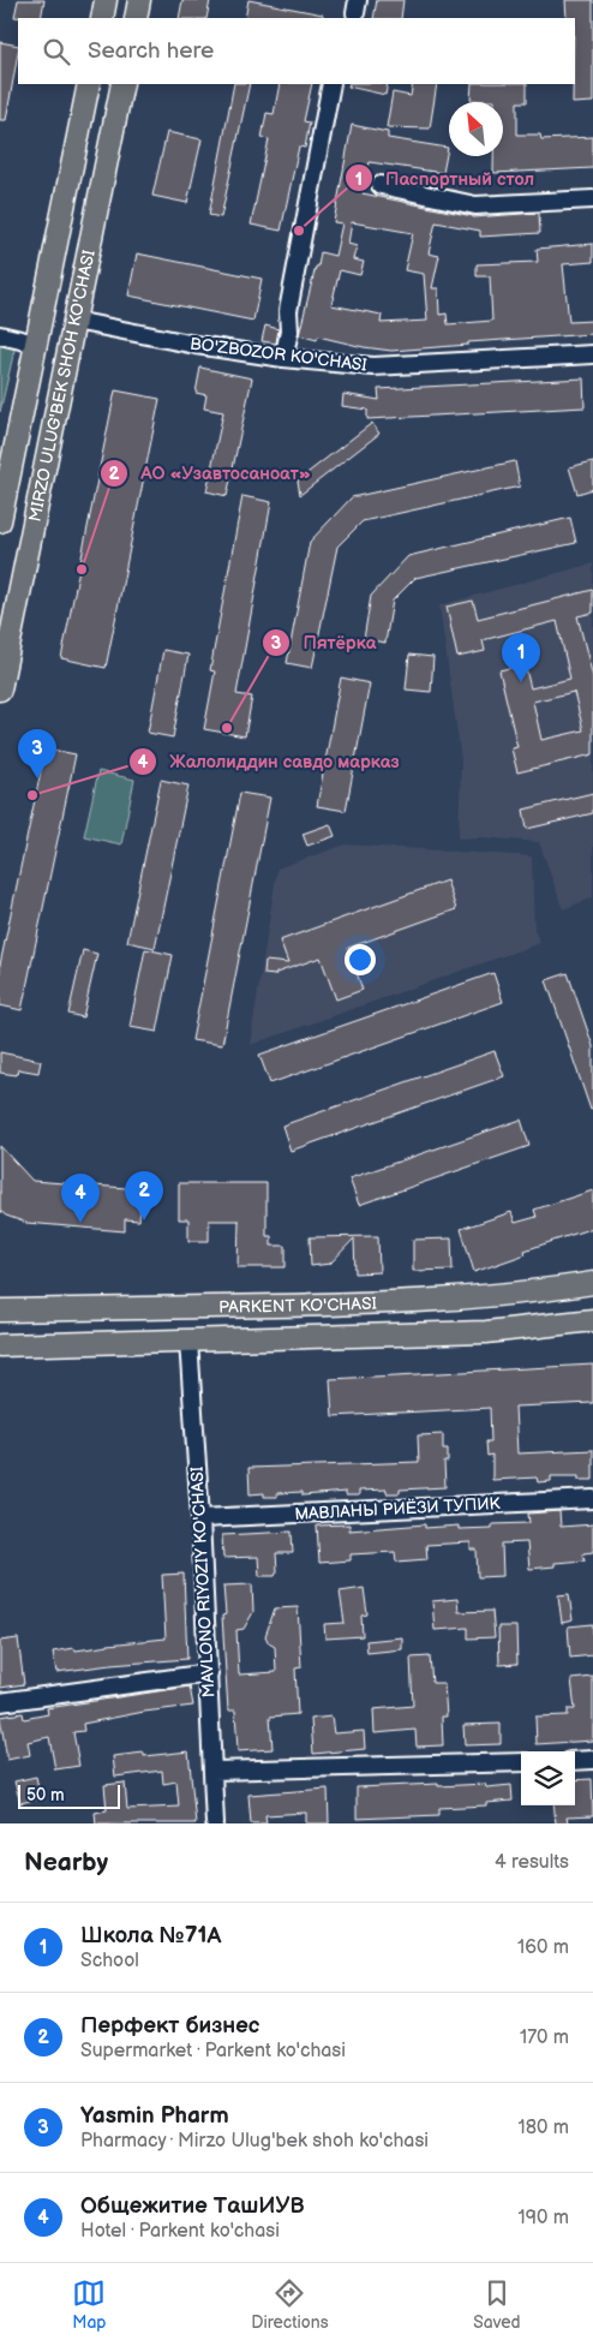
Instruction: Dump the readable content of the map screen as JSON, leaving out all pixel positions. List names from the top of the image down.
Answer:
{
  "streets": {
    "main road": ["MIRZO ULUG'BEK SHOH KO'CHASI", "PARKENT KO'CHASI"],
    "street": ["BO'ZBOZOR KO'CHASI", "МАВЛАНЫ РИЁЗИ ТУПИК", "MAVLONO RIYOZIY KO'CHASI"]
  },
  "crossings": [
    ["BO'ZBOZOR KO'CHASI", "MIRZO ULUG'BEK SHOH KO'CHASI"],
    ["PARKENT KO'CHASI", "MAVLONO RIYOZIY KO'CHASI"],
    ["МАВЛАНЫ РИЁЗИ ТУПИК", "MAVLONO RIYOZIY KO'CHASI"]
  ],
  "places": [
    "Паспортный стол",
    "АО «Узавтосаноат»",
    "Пятёрка",
    "Жалолиддин савдо марказ"
  ],
  "scale_bar": "50 m",
  "north": "top left",
  "page": {
    "search": "Search here",
    "pins": [
      "1",
      "3",
      "2",
      "4"
    ],
    "scale": "50 m",
    "heading": ["Nearby", "4 results"],
    "list": [
      {
        "mark": "1",
        "name": "Школа №71А",
        "note": "School",
        "value": "160 m"
      },
      {
        "mark": "2",
        "name": "Перфект бизнес",
        "note": "Supermarket · Parkent ko'chasi",
        "value": "170 m"
      },
      {
        "mark": "3",
        "name": "Yasmin Pharm",
        "note": "Pharmacy · Mirzo Ulug'bek shoh ko'chasi",
        "value": "180 m"
      },
      {
        "mark": "4",
        "name": "Общежитие ТашИУВ",
        "note": "Hotel · Parkent ko'chasi",
        "value": "190 m"
      }
    ],
    "nav": ["Map", "Directions", "Saved"]
  }
}
